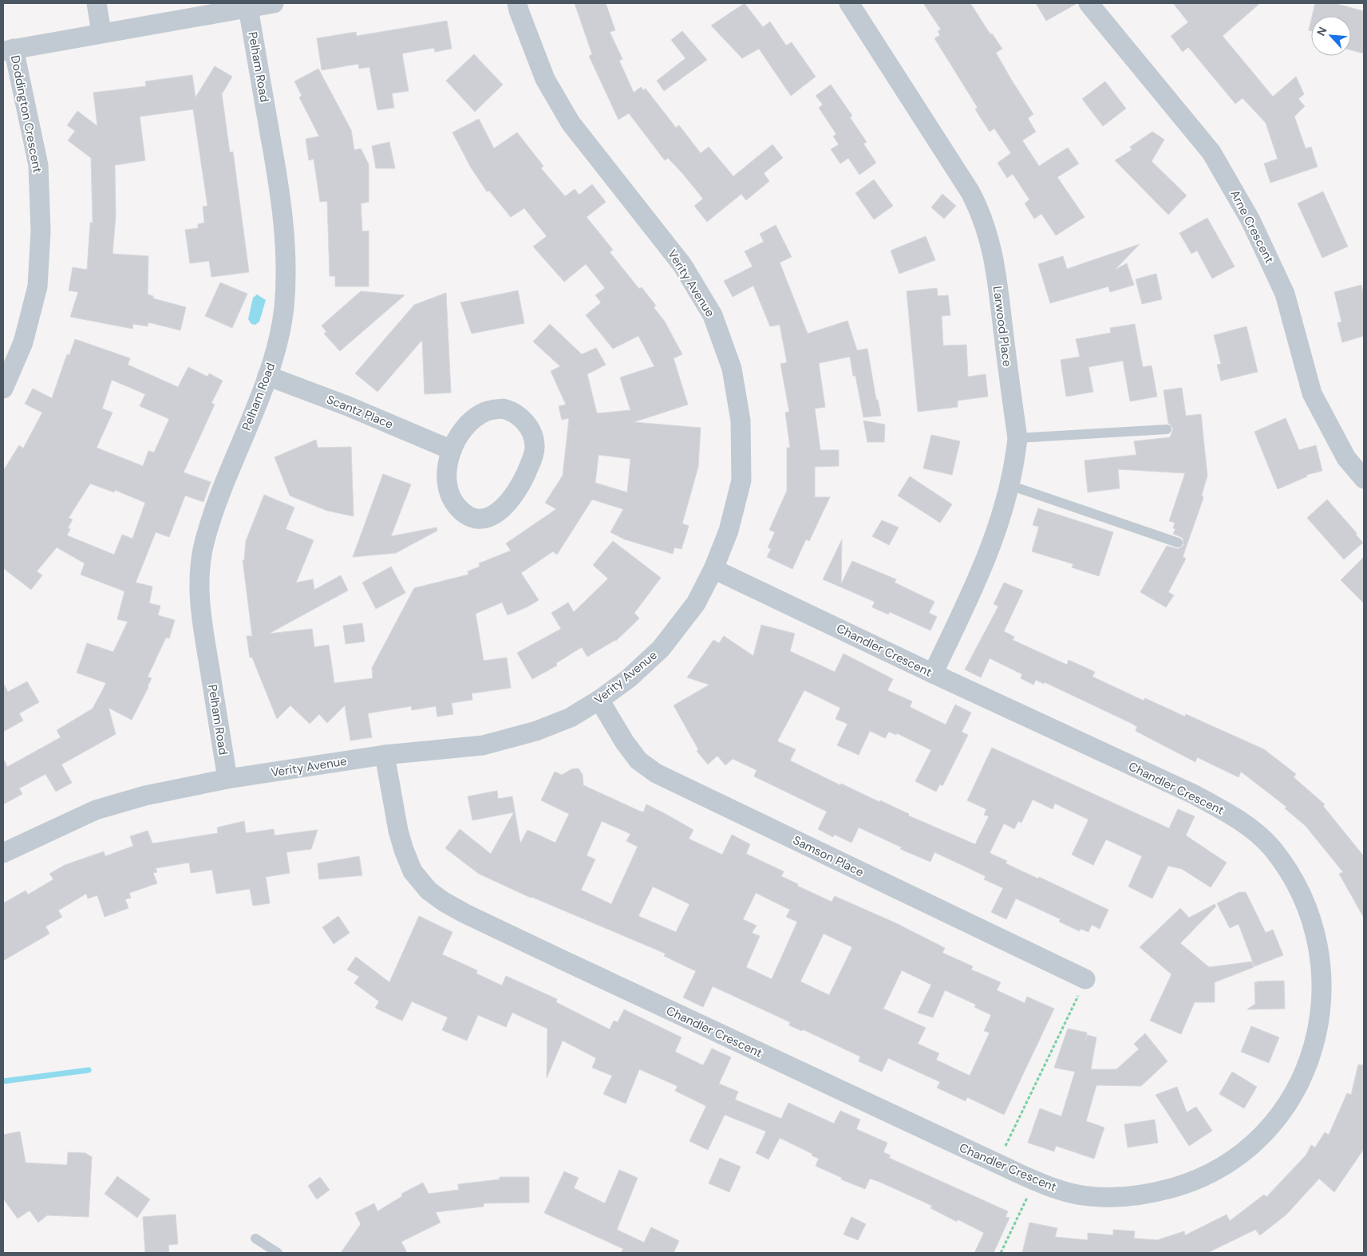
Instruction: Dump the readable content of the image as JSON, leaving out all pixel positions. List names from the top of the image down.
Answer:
{
  "streets": {
    "street": [
      "Pelham Road",
      "Doddington Crescent",
      "Arne Crescent",
      "Verity Avenue",
      "Larwood Place",
      "Scantz Place",
      "Chandler Crescent",
      "Samson Place"
    ]
  },
  "crossings": [
    ["Pelham Road", "Doddington Crescent"],
    ["Pelham Road", "Verity Avenue"],
    ["Pelham Road", "Scantz Place"],
    ["Verity Avenue", "Chandler Crescent"],
    ["Verity Avenue", "Samson Place"],
    ["Larwood Place", "Chandler Crescent"]
  ],
  "north": "top left"
}
